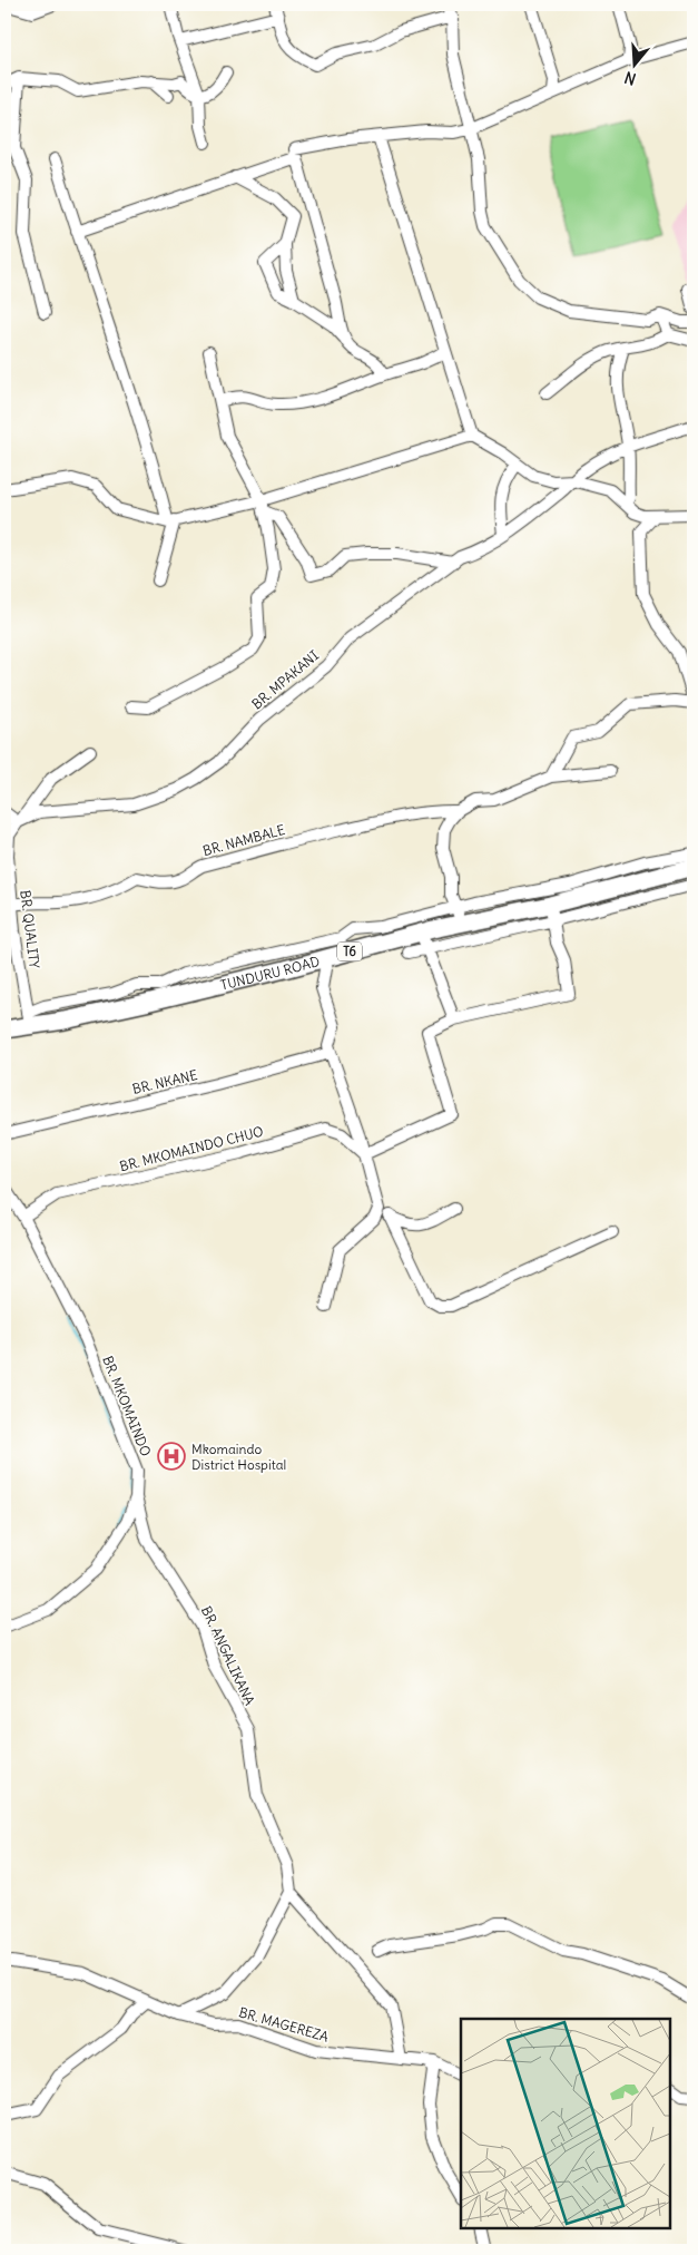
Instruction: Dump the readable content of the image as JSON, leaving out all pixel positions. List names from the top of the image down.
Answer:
{
  "streets": {
    "highway": ["T6", "TUNDURU ROAD"],
    "street": [
      "BR. MPAKANI",
      "BR. NAMBALE",
      "BR. QUALITY",
      "BR. NKANE",
      "BR. MKOMAINDO CHUO",
      "BR. MKOMAINDO",
      "BR. ANGALIKANA",
      "BR. MAGEREZA"
    ]
  },
  "crossings": [
    ["BR. MPAKANI", "BR. QUALITY"],
    ["BR. NAMBALE", "BR. QUALITY"],
    ["BR. QUALITY", "TUNDURU ROAD"],
    ["BR. MKOMAINDO CHUO", "BR. MKOMAINDO"],
    ["BR. MKOMAINDO", "BR. ANGALIKANA"]
  ],
  "places": {
    "hospital": ["Mkomaindo District Hospital"]
  },
  "north": "bottom"
}
